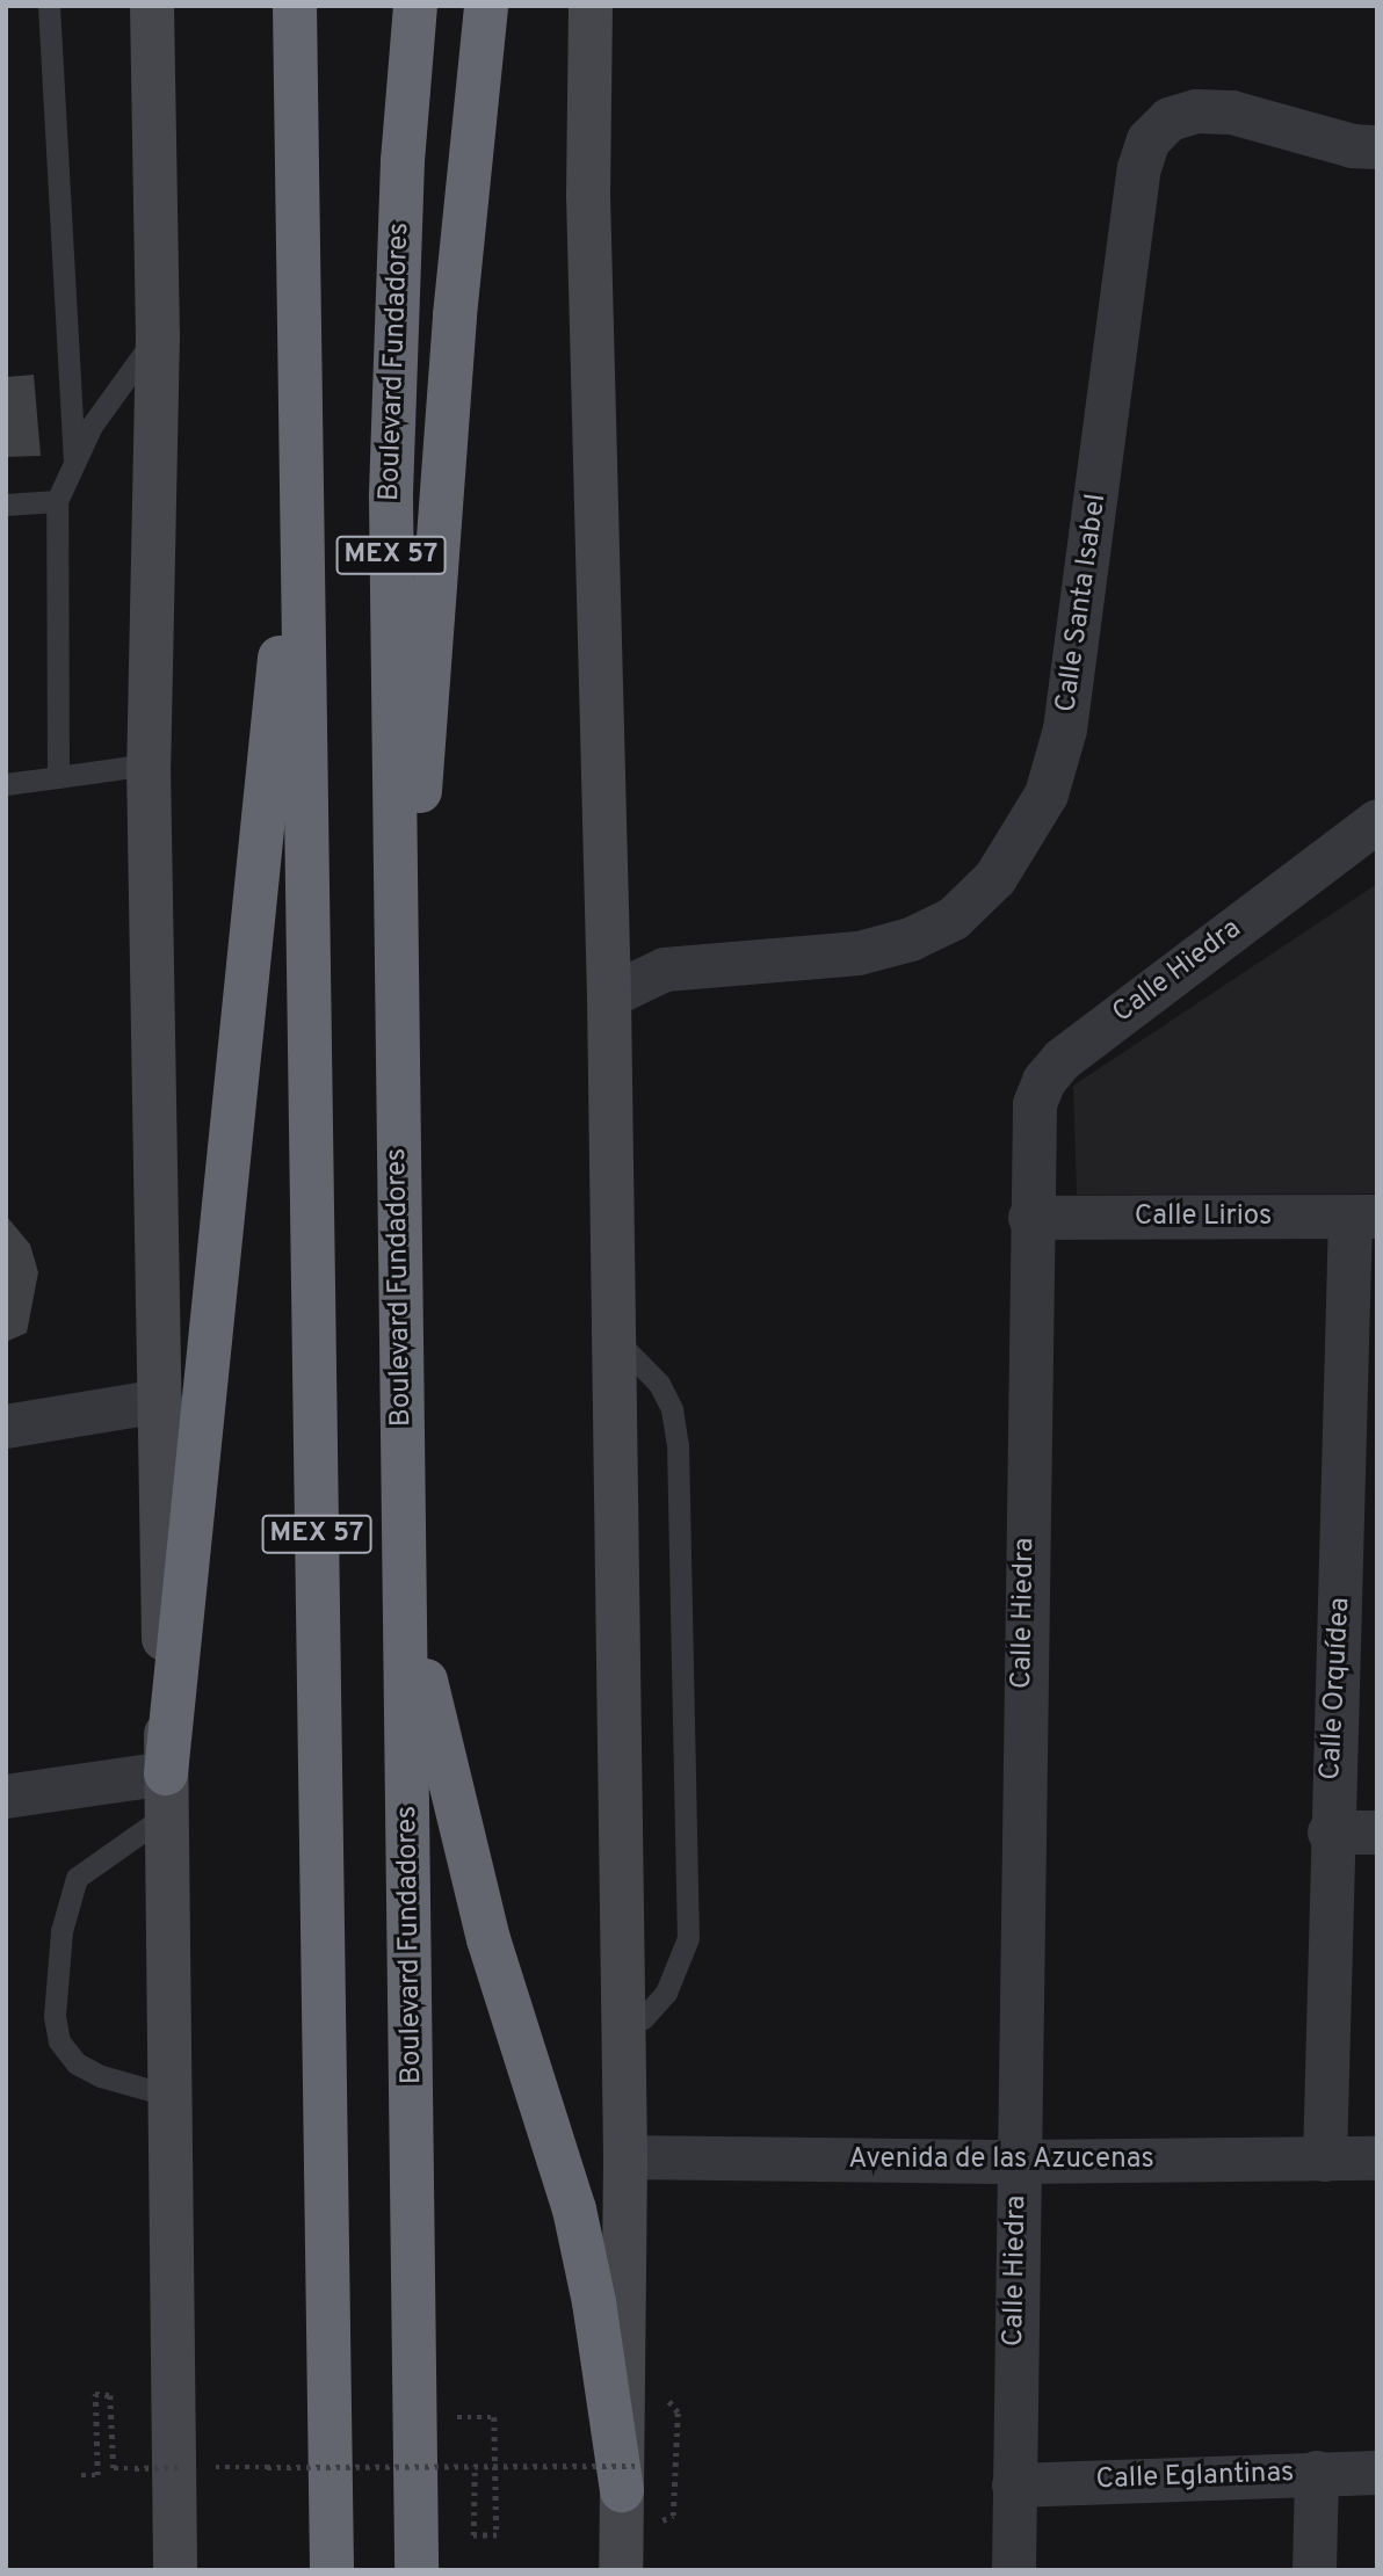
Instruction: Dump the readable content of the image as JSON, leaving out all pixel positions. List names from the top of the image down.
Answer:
{
  "streets": {
    "highway": ["Boulevard Fundadores", "MEX 57"],
    "street": [
      "Calle Santa Isabel",
      "Calle Hiedra",
      "Calle Lirios",
      "Calle Orquídea",
      "Avenida de las Azucenas",
      "Calle Eglantinas"
    ]
  },
  "crossings": [
    ["Calle Hiedra", "Calle Lirios"],
    ["Calle Hiedra", "Avenida de las Azucenas"],
    ["Calle Hiedra", "Calle Eglantinas"],
    ["Calle Lirios", "Calle Orquídea"],
    ["Calle Orquídea", "Avenida de las Azucenas"]
  ]
}
